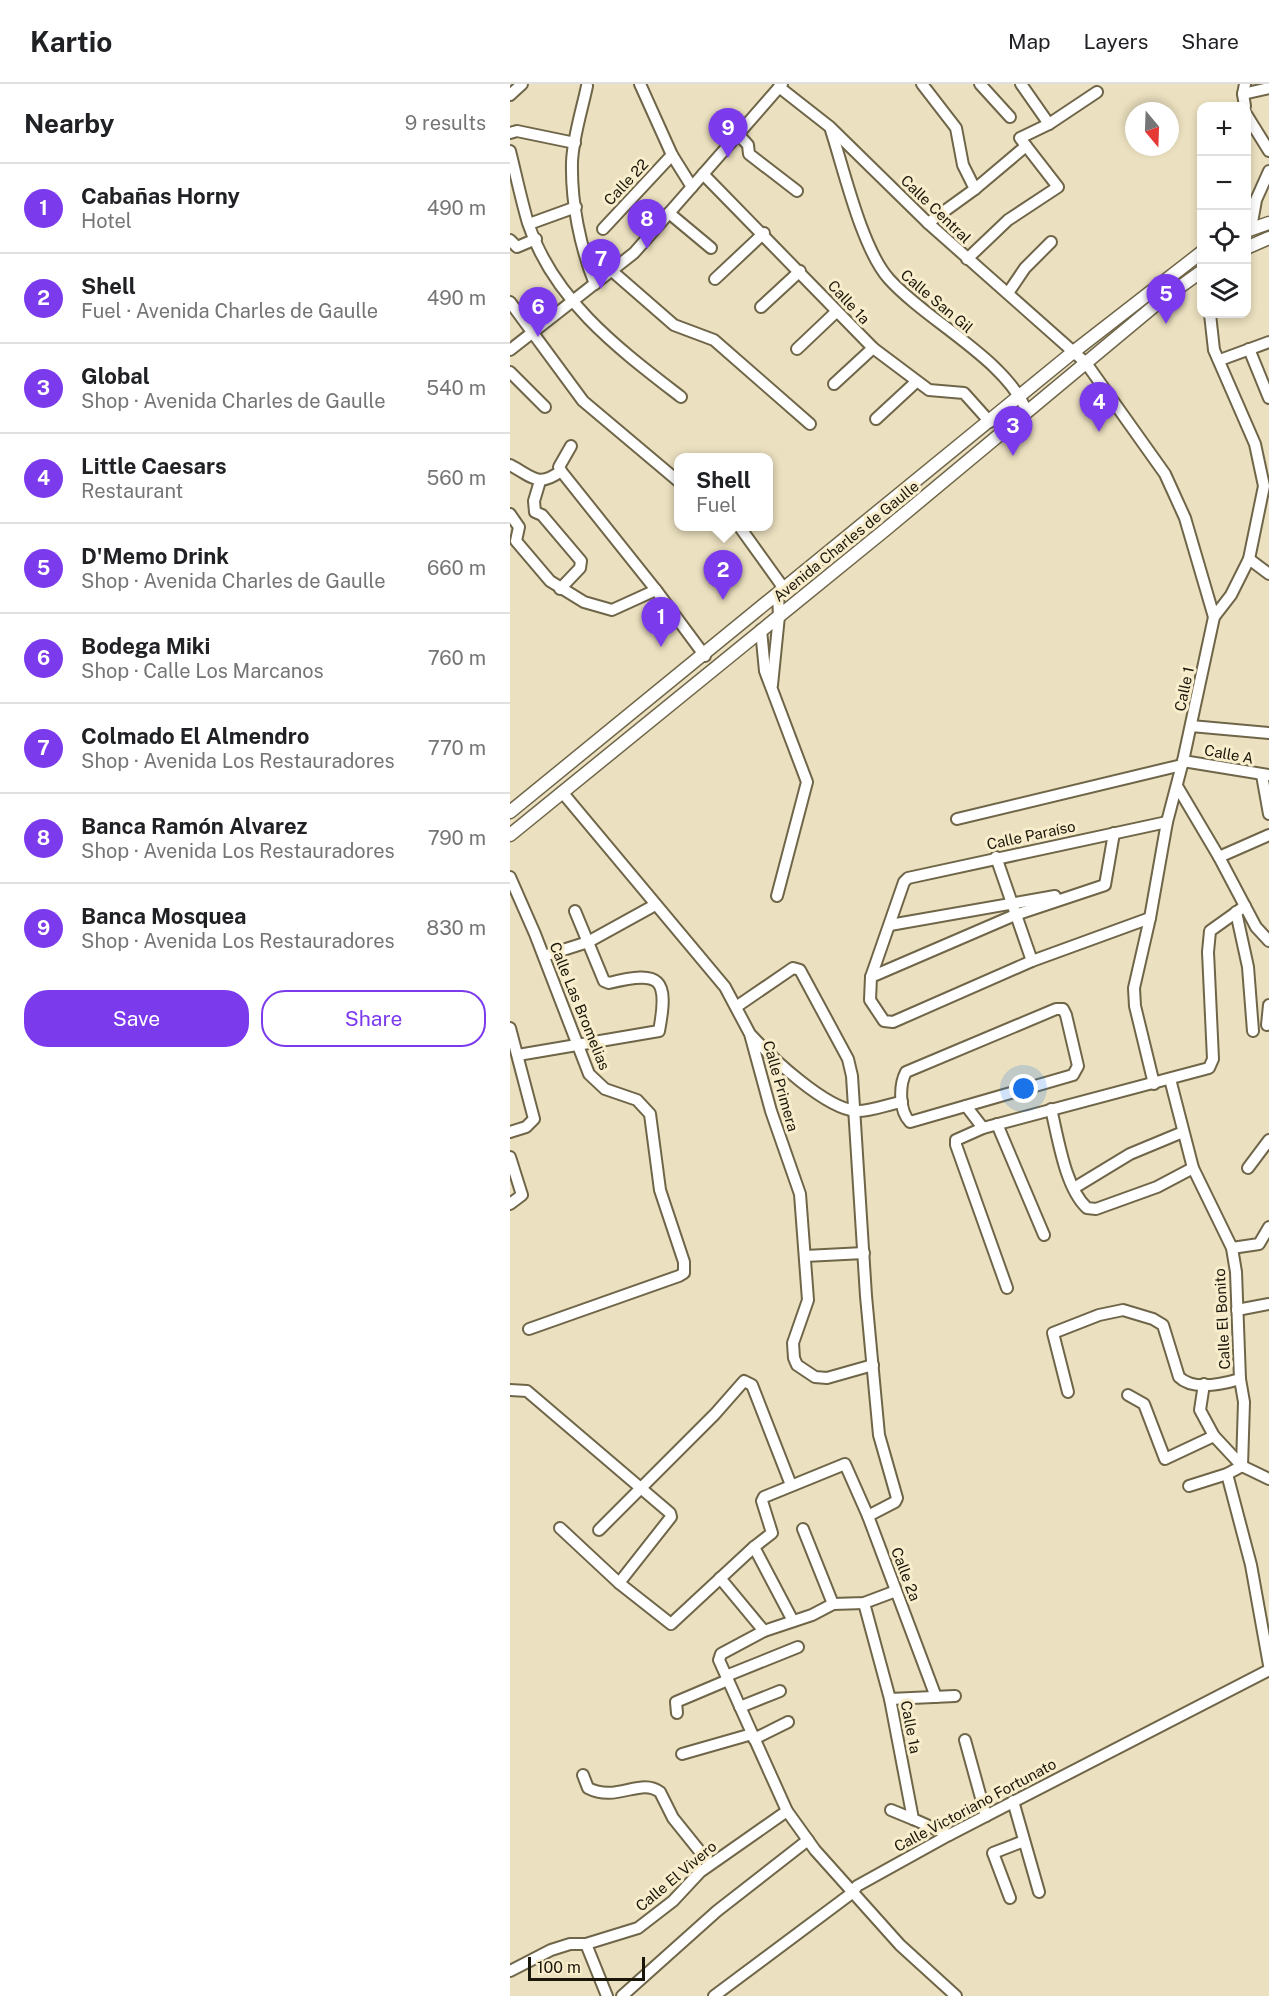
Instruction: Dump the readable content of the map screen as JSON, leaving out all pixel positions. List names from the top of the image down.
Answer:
{
  "streets": {
    "main road": ["Avenida Charles de Gaulle"],
    "street": [
      "Calle 22",
      "Calle Central",
      "Calle San Gil",
      "Calle 1a",
      "Calle 1",
      "Calle A",
      "Calle Paraíso",
      "Calle Las Bromelias",
      "Calle Primera",
      "Calle El Bonito",
      "Calle 2a",
      "Calle Victoriano Fortunato",
      "Calle El Vivero"
    ]
  },
  "crossings": [
    ["Calle Central", "Calle San Gil"],
    ["Calle Central", "Avenida Charles de Gaulle"],
    ["Calle Central", "Calle 1"],
    ["Calle San Gil", "Avenida Charles de Gaulle"],
    ["Calle 1a", "Avenida Charles de Gaulle"],
    ["Avenida Charles de Gaulle", "Calle Primera"],
    ["Calle 1", "Calle A"],
    ["Calle 1", "Calle Paraíso"]
  ],
  "scale_bar": "100 m",
  "north": "bottom",
  "page": {
    "header": "Kartio",
    "nav": ["Map", "Layers", "Share"],
    "heading": ["Nearby", "9 results"],
    "map_buttons": ["+", "−"],
    "pins": [
      "9",
      "8",
      "7",
      "5",
      "6",
      "4",
      "3",
      "2",
      "1"
    ],
    "list": [
      {
        "mark": "1",
        "name": "Cabañas Horny",
        "note": "Hotel",
        "value": "490 m"
      },
      {
        "mark": "2",
        "name": "Shell",
        "note": "Fuel · Avenida Charles de Gaulle",
        "value": "490 m"
      },
      {
        "mark": "3",
        "name": "Global",
        "note": "Shop · Avenida Charles de Gaulle",
        "value": "540 m"
      },
      {
        "mark": "4",
        "name": "Little Caesars",
        "note": "Restaurant",
        "value": "560 m"
      },
      {
        "mark": "5",
        "name": "D'Memo Drink",
        "note": "Shop · Avenida Charles de Gaulle",
        "value": "660 m"
      },
      {
        "mark": "6",
        "name": "Bodega Miki",
        "note": "Shop · Calle Los Marcanos",
        "value": "760 m"
      },
      {
        "mark": "7",
        "name": "Colmado El Almendro",
        "note": "Shop · Avenida Los Restauradores",
        "value": "770 m"
      },
      {
        "mark": "8",
        "name": "Banca Ramón Alvarez",
        "note": "Shop · Avenida Los Restauradores",
        "value": "790 m"
      },
      {
        "mark": "9",
        "name": "Banca Mosquea",
        "note": "Shop · Avenida Los Restauradores",
        "value": "830 m"
      }
    ],
    "popup": ["Shell", "Fuel"],
    "buttons": ["Save", "Share"],
    "scale": "100 m"
  }
}
